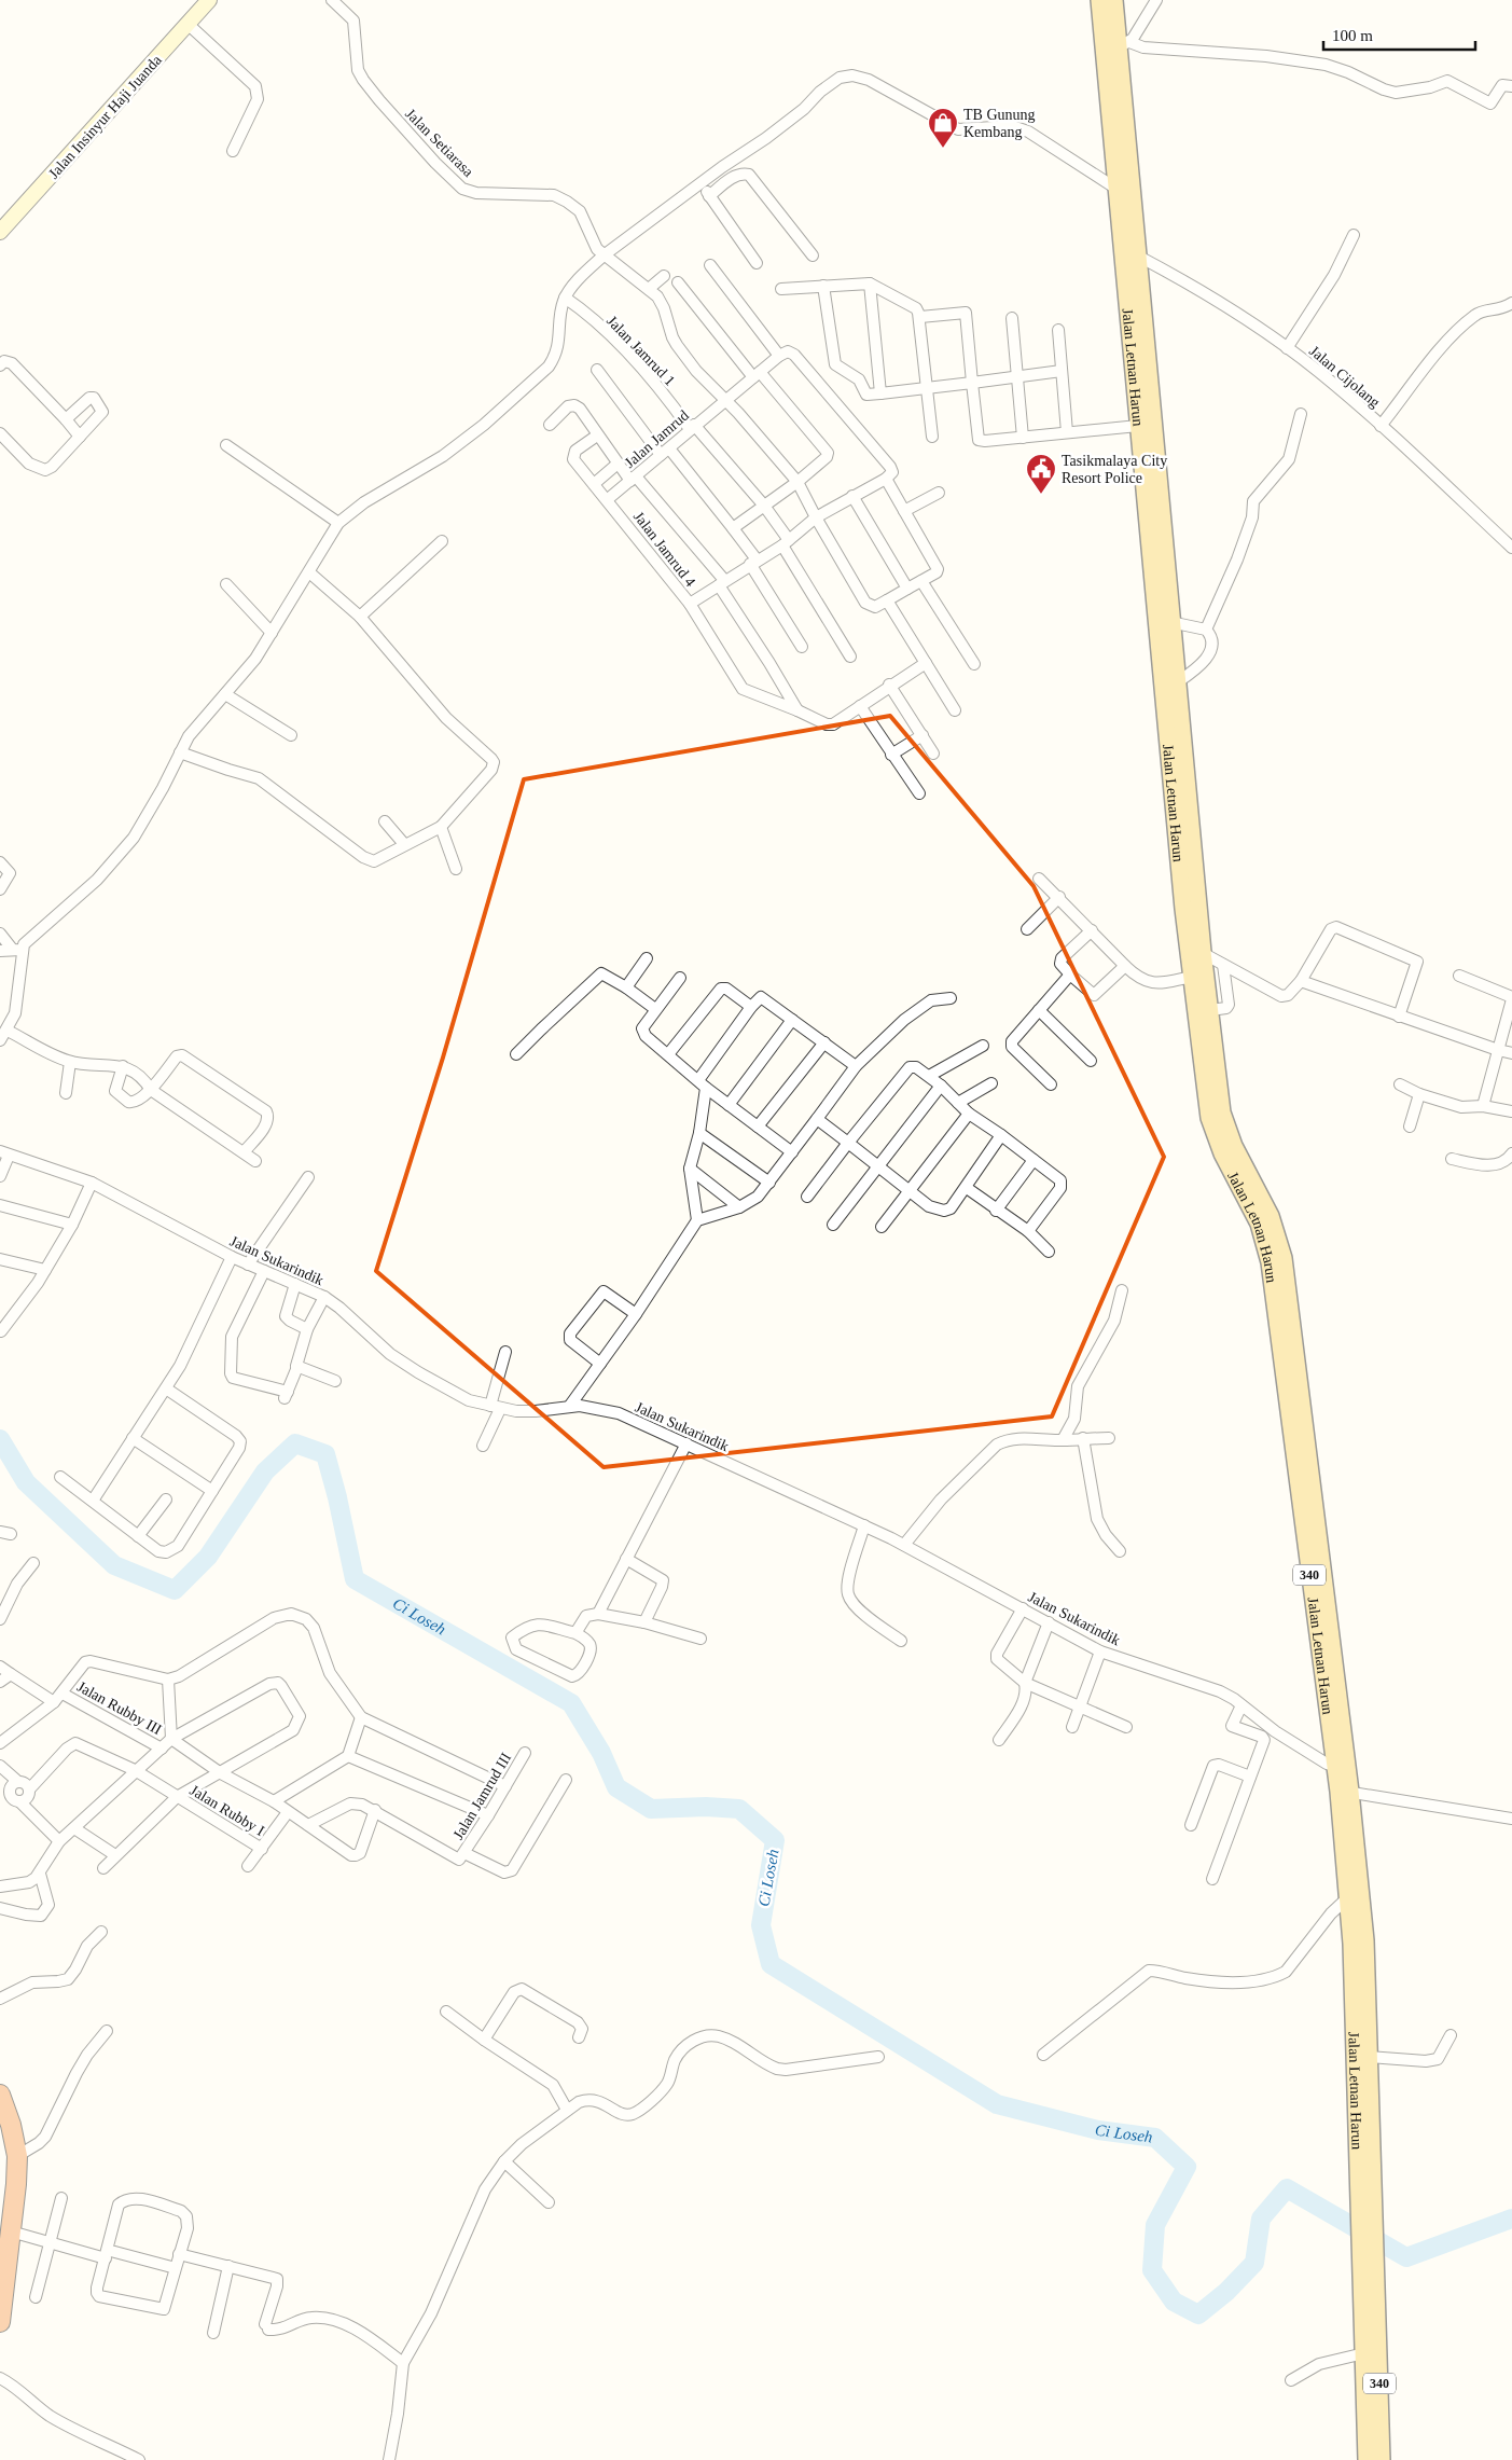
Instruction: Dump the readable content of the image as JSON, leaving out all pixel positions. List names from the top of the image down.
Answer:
{
  "streets": {
    "main road": ["Jalan Insinyur Haji Juanda", "Jalan Letnan Harun", "340"],
    "street": [
      "Jalan Setiarasa",
      "Jalan Jamrud 1",
      "Jalan Cijolang",
      "Jalan Jamrud",
      "Jalan Jamrud 4",
      "Jalan Sukarindik",
      "Jalan Rubby III",
      "Jalan Jamrud III",
      "Jalan Rubby I"
    ]
  },
  "crossings": [
    ["Jalan Jamrud 1", "Jalan Jamrud"],
    ["Jalan Letnan Harun", "Jalan Cijolang"],
    ["Jalan Letnan Harun", "Jalan Sukarindik"],
    ["Jalan Jamrud", "Jalan Jamrud 4"]
  ],
  "water": ["Ci Loseh"],
  "places": {
    "shop": ["TB Gunung Kembang"],
    "public building": ["Tasikmalaya City Resort Police"]
  },
  "scale_bar": "100 m"
}
